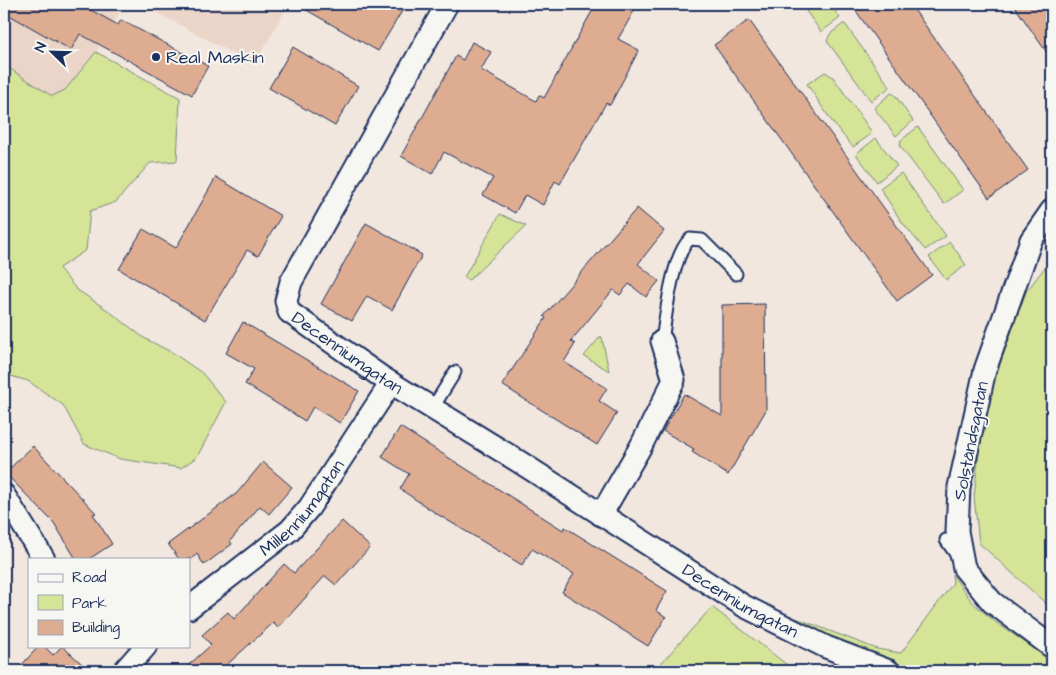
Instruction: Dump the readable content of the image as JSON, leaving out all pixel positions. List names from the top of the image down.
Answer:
{
  "streets": {
    "street": ["Decenniumgatan", "Solståndsgatan", "Millenniumgatan"]
  },
  "crossings": [
    ["Decenniumgatan", "Millenniumgatan"]
  ],
  "places": ["Real Maskin"],
  "legend": ["Road", "Park", "Building"],
  "north": "top left"
}
